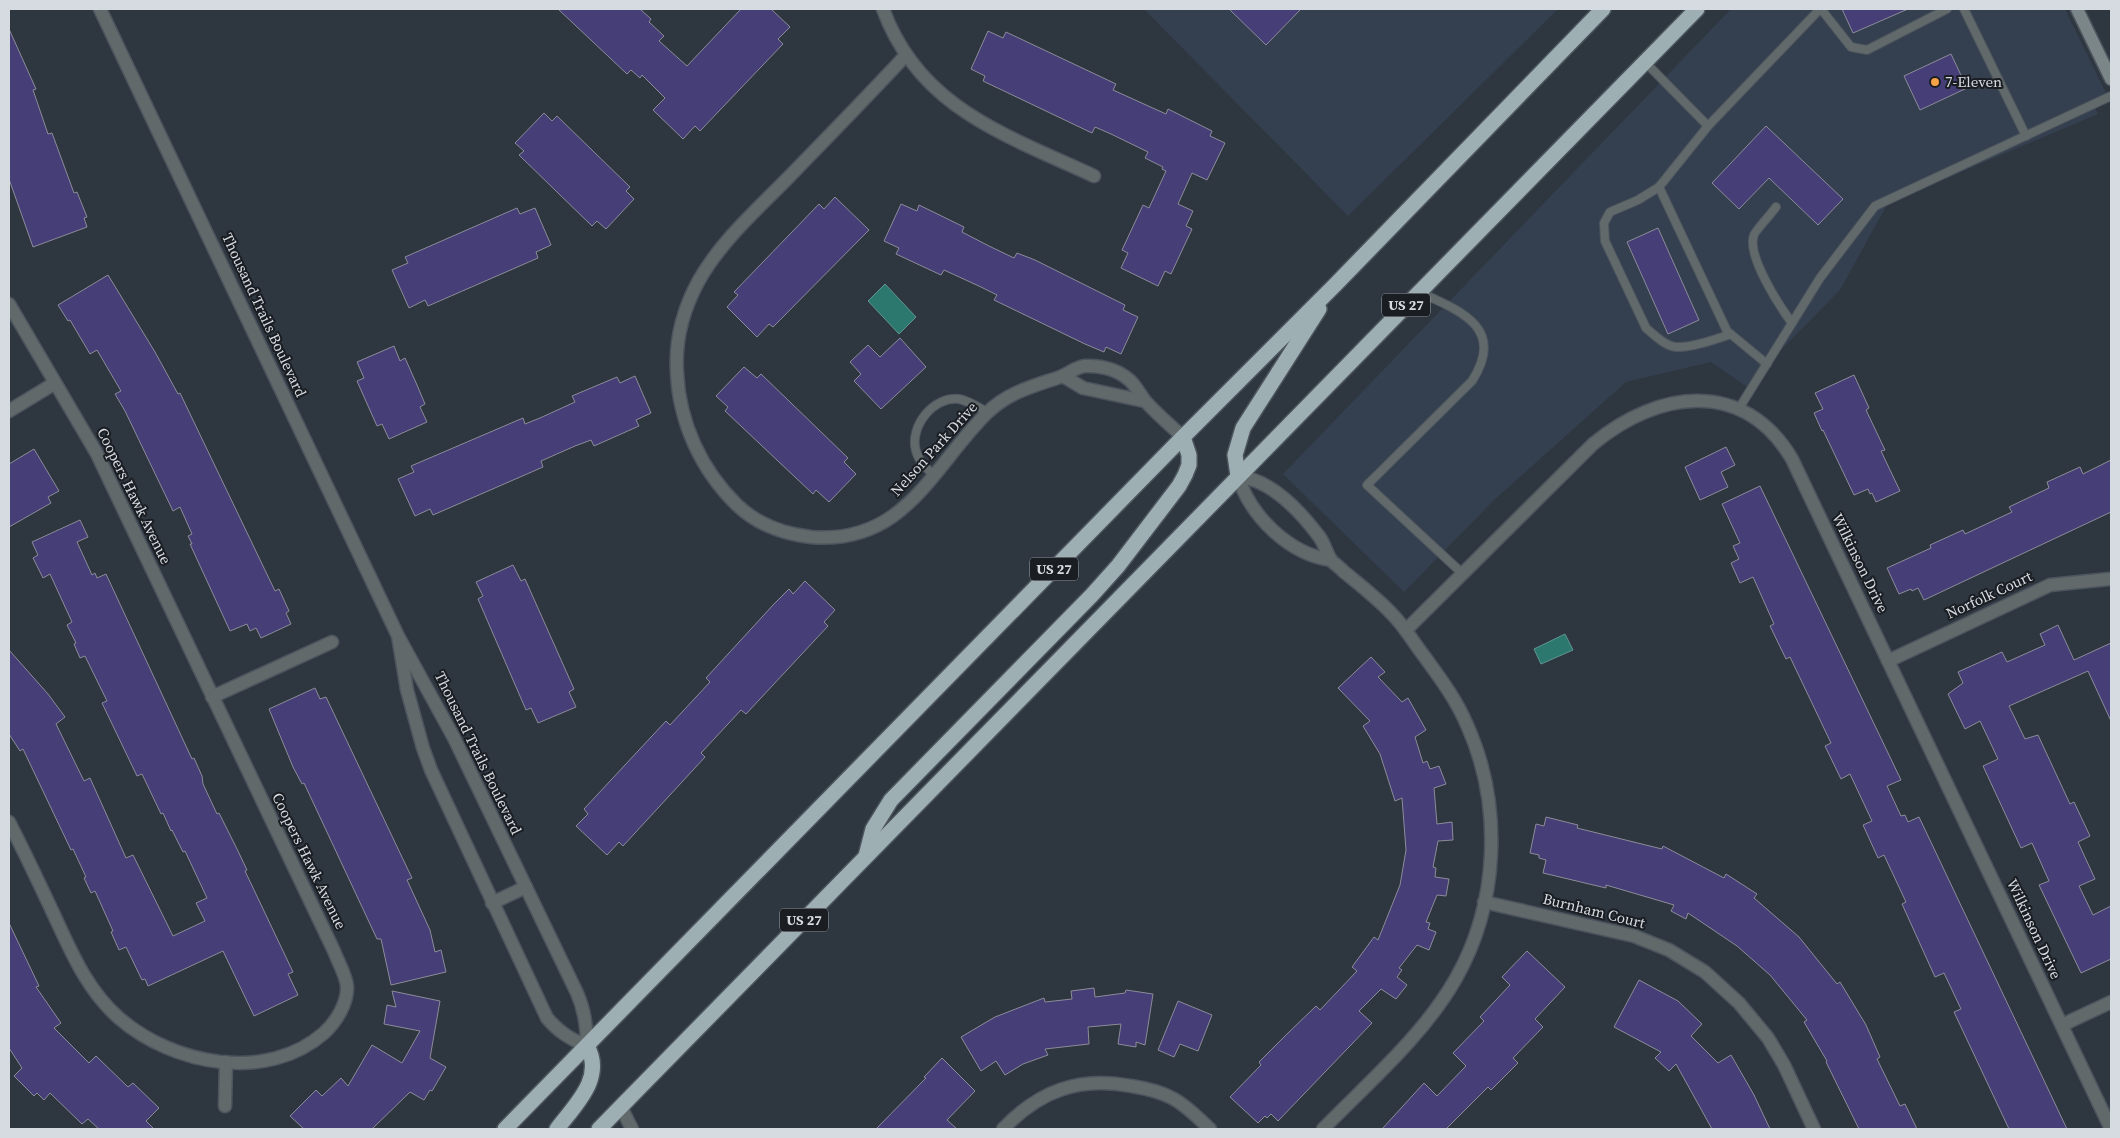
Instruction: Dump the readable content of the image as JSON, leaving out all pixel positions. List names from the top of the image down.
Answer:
{
  "streets": {
    "highway": ["US 27"],
    "street": [
      "Thousand Trails Boulevard",
      "Nelson Park Drive",
      "Coopers Hawk Avenue",
      "Wilkinson Drive",
      "Norfolk Court",
      "Burnham Court"
    ]
  },
  "crossings": [
    ["US 27", "Thousand Trails Boulevard"],
    ["Wilkinson Drive", "Norfolk Court"]
  ],
  "places": ["7-Eleven"]
}
